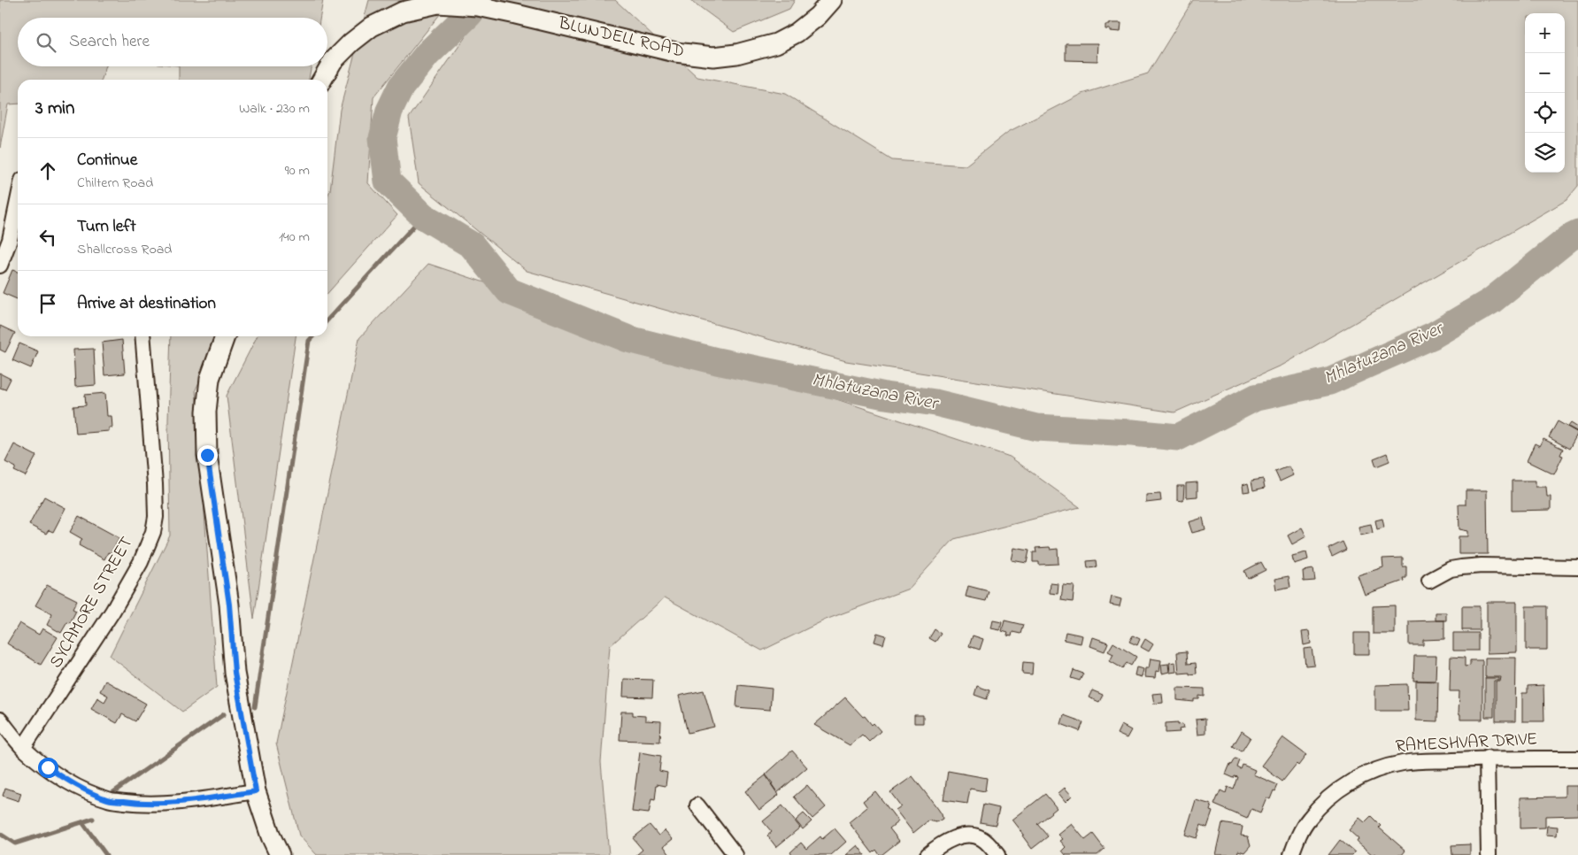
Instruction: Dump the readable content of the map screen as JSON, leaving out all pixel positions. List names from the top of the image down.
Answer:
{
  "streets": {
    "street": ["BLUNDELL ROAD", "SYCAMORE STREET", "RAMESHVAR DRIVE"]
  },
  "water": ["Mhlatuzana River"],
  "page": {
    "map_buttons": ["+", "−"],
    "search": "Search here",
    "heading": ["3 min", "Walk · 230 m"],
    "list": [
      ["Continue", "Chiltern Road", "90 m"],
      ["Turn left", "Shallcross Road", "140 m"],
      "Arrive at destination"
    ]
  }
}
